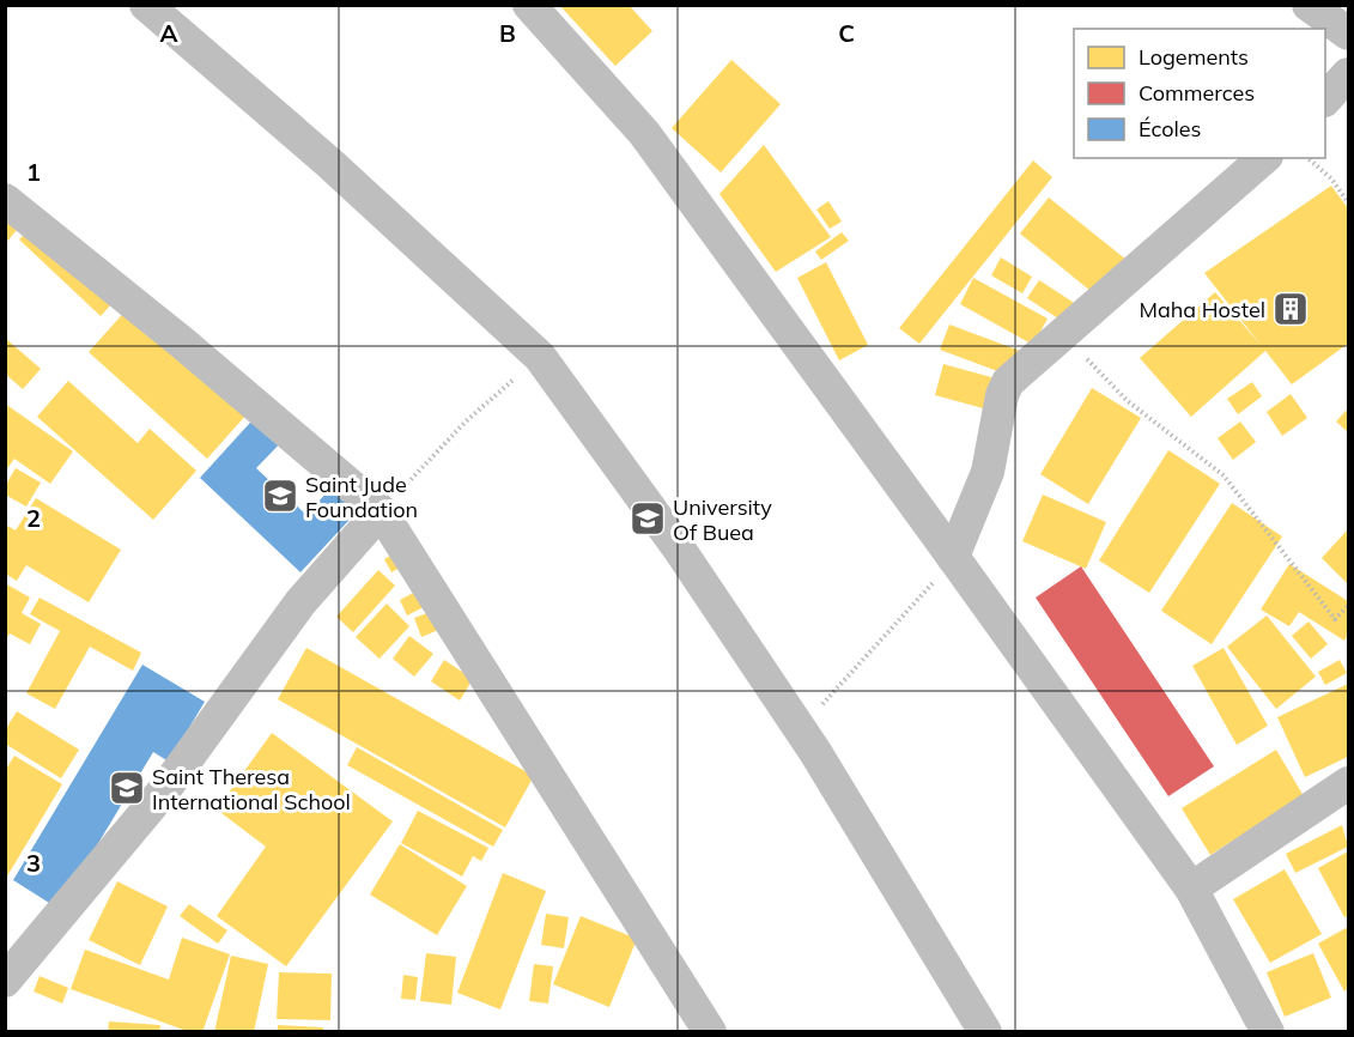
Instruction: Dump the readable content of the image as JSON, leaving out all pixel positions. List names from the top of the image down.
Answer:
{
  "places": {
    "building": ["Maha Hostel"],
    "school or university": ["Saint Jude Foundation", "University Of Buea", "Saint Theresa International School"]
  },
  "legend": ["Logements", "Commerces", "Écoles"],
  "grid": {
    "columns": ["A", "B", "C"],
    "rows": ["1", "2", "3"]
  }
}
